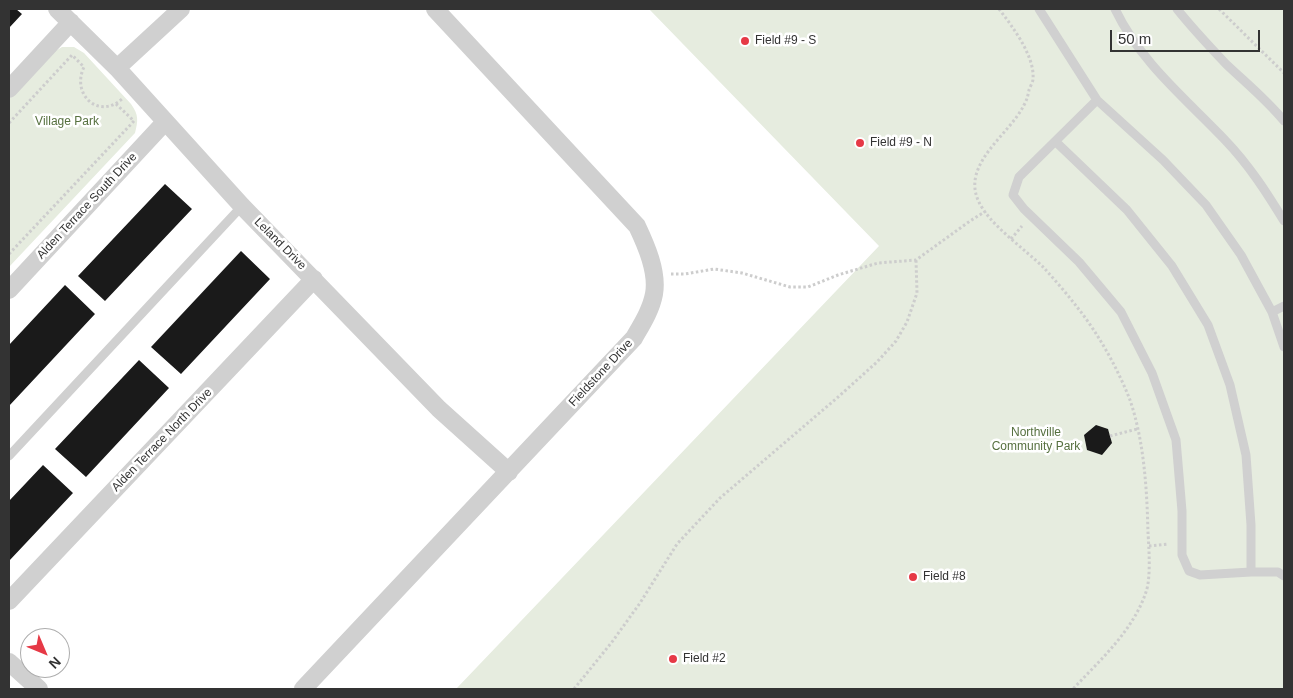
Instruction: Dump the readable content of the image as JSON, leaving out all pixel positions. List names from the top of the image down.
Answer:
{
  "streets": {
    "street": [
      "Alden Terrace South Drive",
      "Leland Drive",
      "Fieldstone Drive",
      "Alden Terrace North Drive"
    ]
  },
  "crossings": [
    ["Alden Terrace South Drive", "Leland Drive"],
    ["Leland Drive", "Fieldstone Drive"],
    ["Leland Drive", "Alden Terrace North Drive"]
  ],
  "parks": ["Village Park", "Northville Community Park"],
  "places": [
    "Field #9 - S",
    "Field #9 - N",
    "Field #8",
    "Field #2"
  ],
  "scale_bar": "50 m",
  "north": "bottom right"
}
